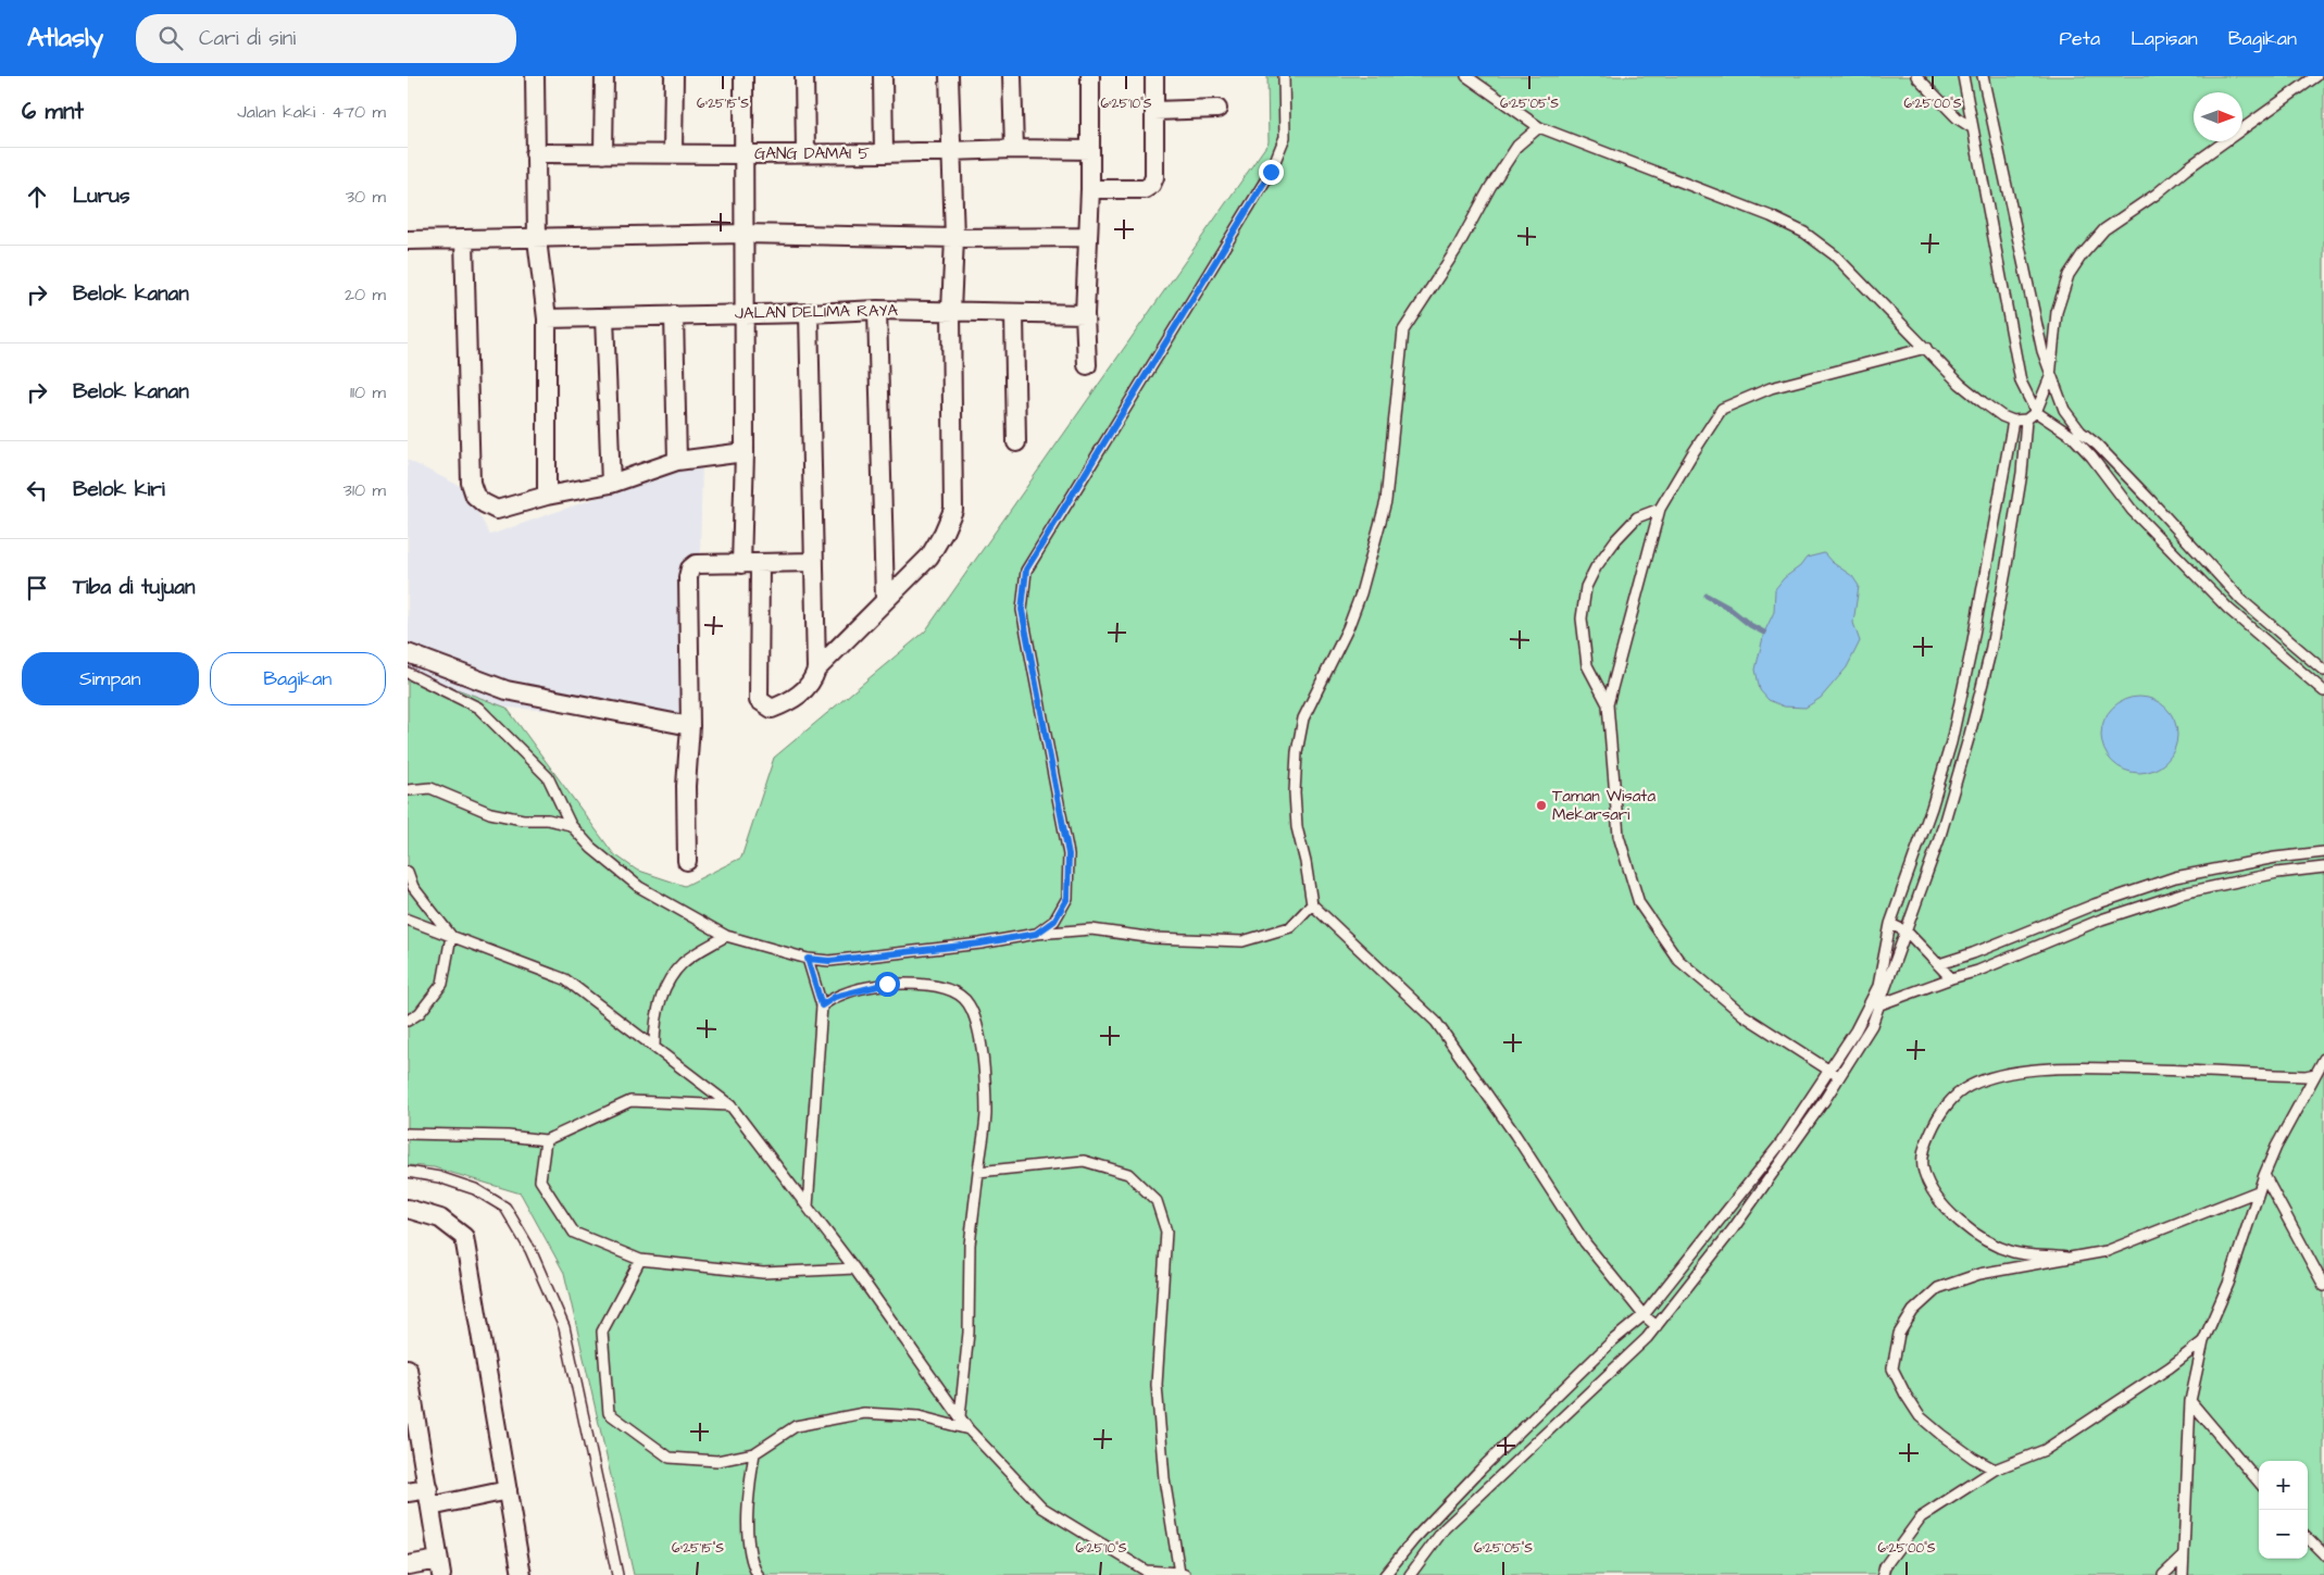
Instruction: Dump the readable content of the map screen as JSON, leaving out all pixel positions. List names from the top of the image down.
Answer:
{
  "streets": {
    "street": ["GANG DAMAI 5", "JALAN DELIMA RAYA"]
  },
  "places": ["Taman Wisata Mekarsari"],
  "north": "right",
  "page": {
    "header": "Atlasly",
    "search": "Cari di sini",
    "nav": ["Peta", "Lapisan", "Bagikan"],
    "heading": ["6 mnt", "Jalan kaki · 470 m"],
    "list": [
      ["Lurus", "30 m"],
      ["Belok kanan", "20 m"],
      ["Belok kanan", "110 m"],
      ["Belok kiri", "310 m"],
      "Tiba di tujuan"
    ],
    "buttons": ["Simpan", "Bagikan"],
    "map_buttons": ["+", "−"]
  },
  "coordinates": [
    "6°25'15\"S",
    "6°25'10\"S",
    "6°25'05\"S",
    "6°25'00\"S"
  ]
}
